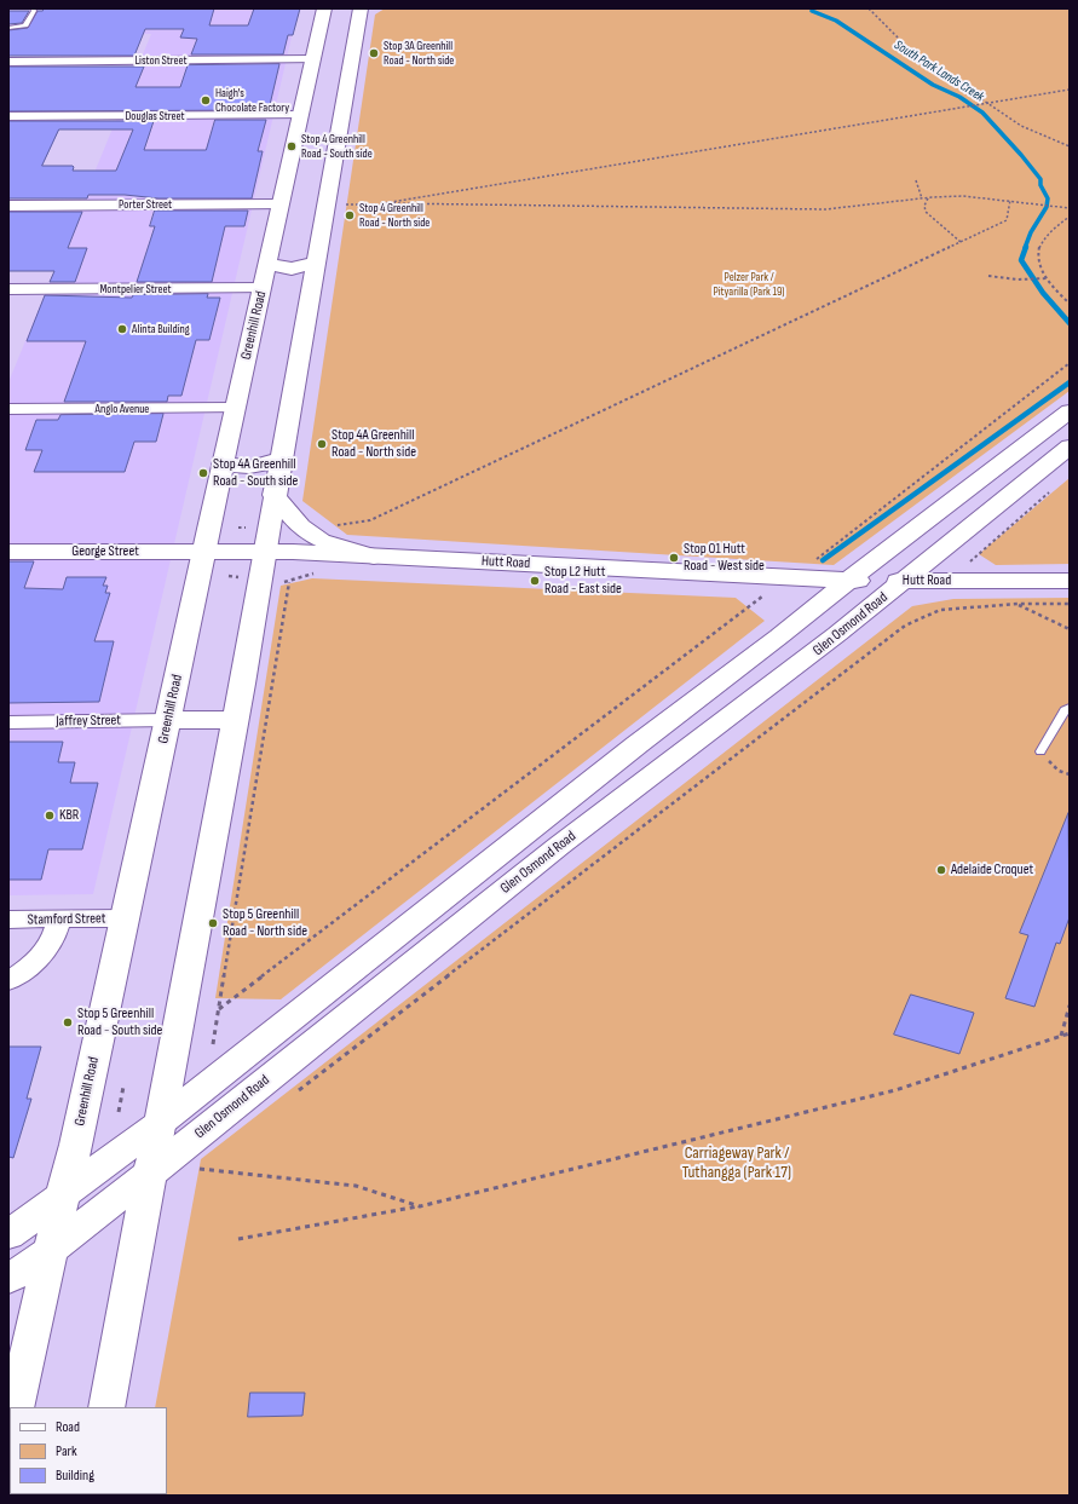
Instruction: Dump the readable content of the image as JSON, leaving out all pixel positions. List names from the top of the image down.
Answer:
{
  "streets": {
    "main road": [
      "Greenhill Road",
      "George Street",
      "Hutt Road",
      "Glen Osmond Road"
    ],
    "street": [
      "Liston Street",
      "Douglas Street",
      "Porter Street",
      "Montpelier Street",
      "Anglo Avenue",
      "Jaffrey Street",
      "Stamford Street"
    ]
  },
  "crossings": [
    ["Liston Street", "Greenhill Road"],
    ["Douglas Street", "Greenhill Road"],
    ["Porter Street", "Greenhill Road"],
    ["Montpelier Street", "Greenhill Road"],
    ["Greenhill Road", "Anglo Avenue"],
    ["Greenhill Road", "George Street"],
    ["Greenhill Road", "Hutt Road"],
    ["Greenhill Road", "Glen Osmond Road"],
    ["Greenhill Road", "Jaffrey Street"],
    ["Greenhill Road", "Stamford Street"],
    ["George Street", "Hutt Road"],
    ["Hutt Road", "Glen Osmond Road"]
  ],
  "water": ["South Park Lands Creek"],
  "parks": ["Pelzer Park / Pityarilla (Park 19)", "Carriageway Park / Tuthangga (Park 17)"],
  "places": [
    "Stop 3A Greenhill Road - North side",
    "Haigh's Chocolate Factory",
    "Stop 4 Greenhill Road - South side",
    "Stop 4 Greenhill Road - North side",
    "Alinta Building",
    "Stop 4A Greenhill Road - North side",
    "Stop 4A Greenhill Road - South side",
    "Stop O1 Hutt Road - West side",
    "Stop L2 Hutt Road - East side",
    "KBR",
    "Adelaide Croquet",
    "Stop 5 Greenhill Road - North side",
    "Stop 5 Greenhill Road - South side"
  ],
  "legend": ["Road", "Park", "Building"]
}
